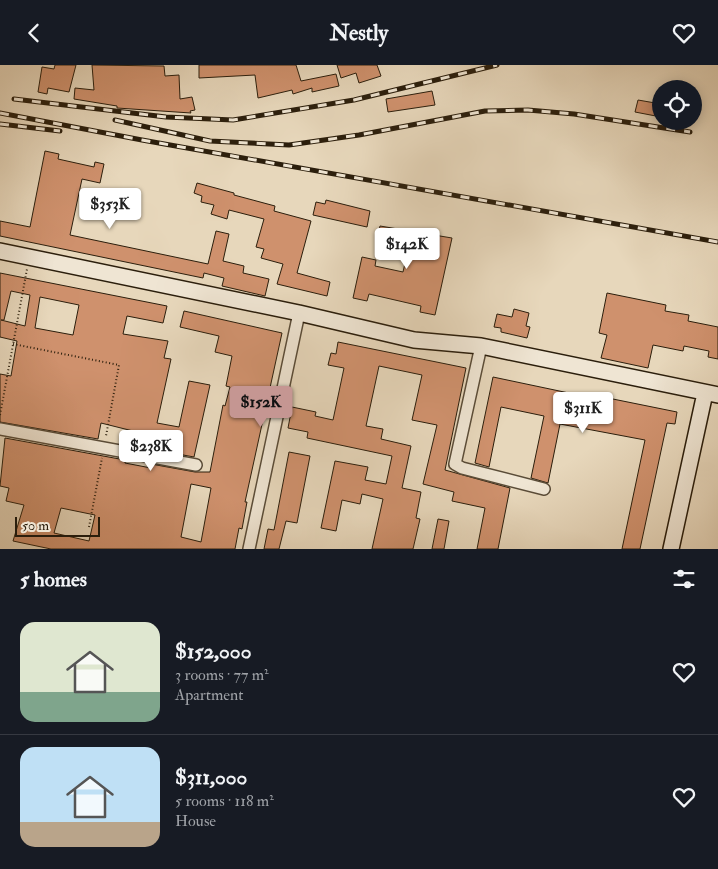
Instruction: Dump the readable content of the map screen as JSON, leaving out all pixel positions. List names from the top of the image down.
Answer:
{
  "scale_bar": "50 m",
  "page": {
    "header": "Nestly",
    "price": [
      "$353K",
      "$142K",
      "$152K",
      "$311K",
      "$238K"
    ],
    "scale": "50 m",
    "heading": "5 homes",
    "list": [
      {
        "name": "$152,000",
        "note": "3 rooms · 77 m² · Apartment"
      },
      {
        "name": "$311,000",
        "note": "5 rooms · 118 m² · House"
      }
    ]
  }
}
